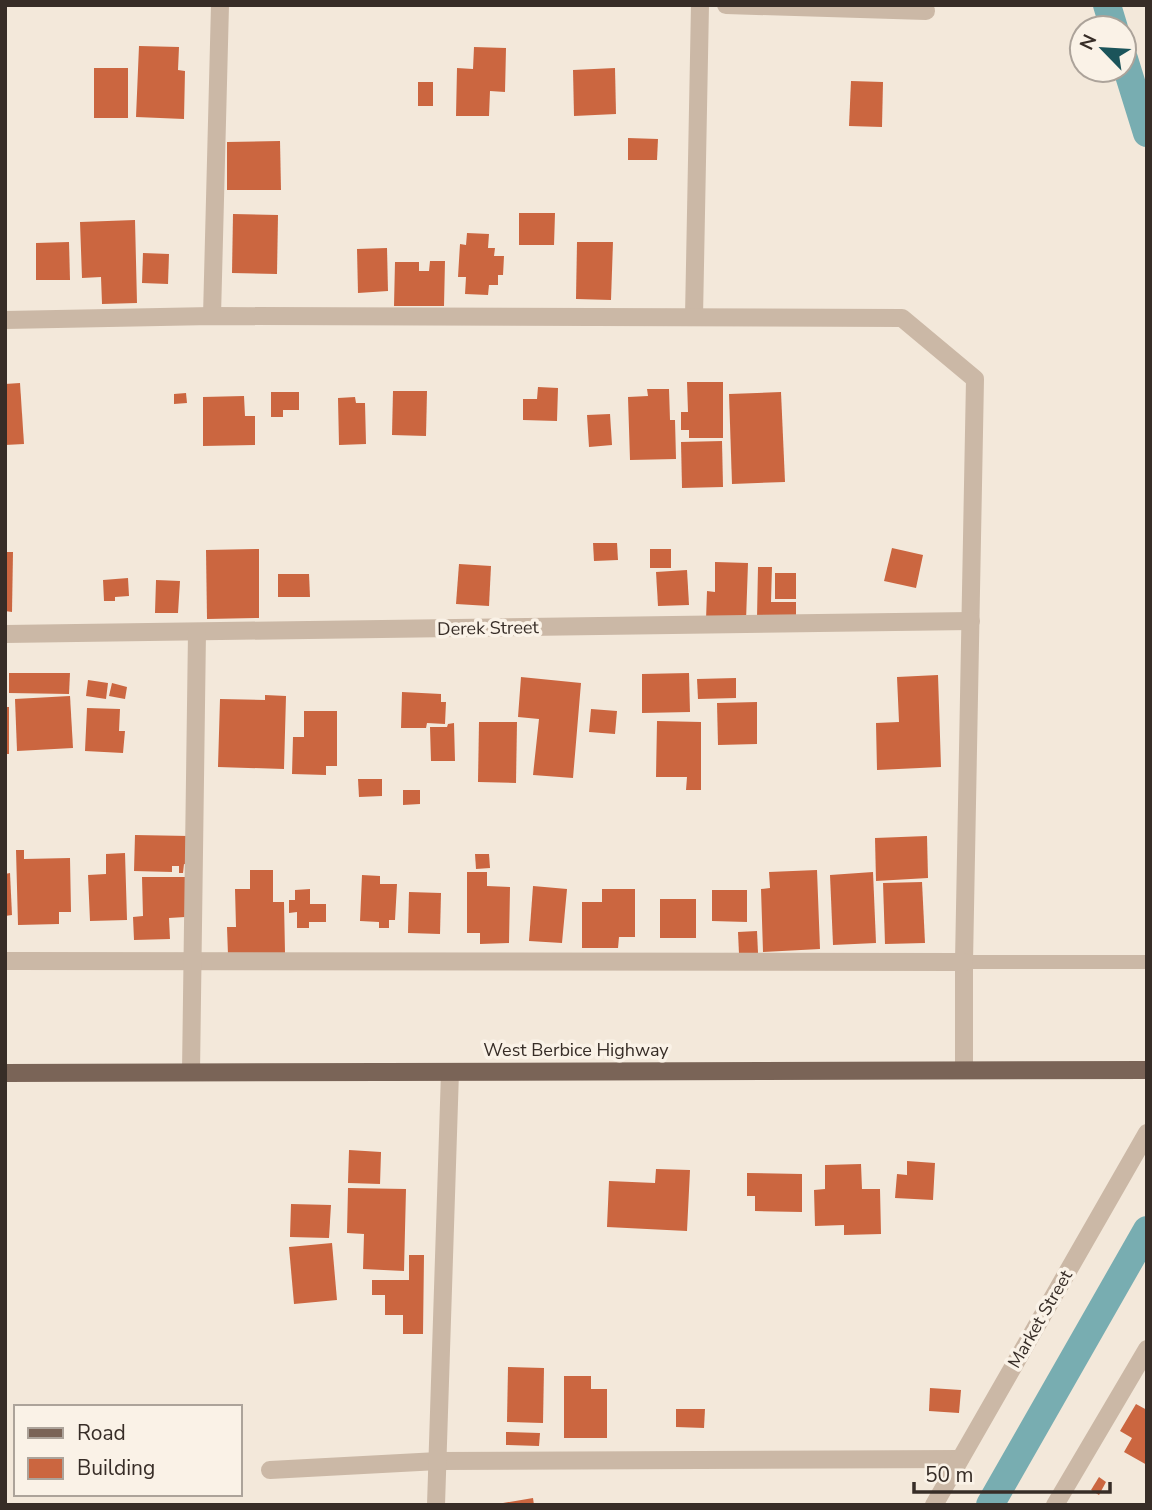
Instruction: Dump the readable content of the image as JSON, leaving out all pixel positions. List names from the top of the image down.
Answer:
{
  "streets": {
    "main road": ["West Berbice Highway"],
    "street": ["Derek Street", "Market Street"]
  },
  "legend": ["Road", "Building"],
  "scale_bar": "50 m",
  "north": "top left"
}
